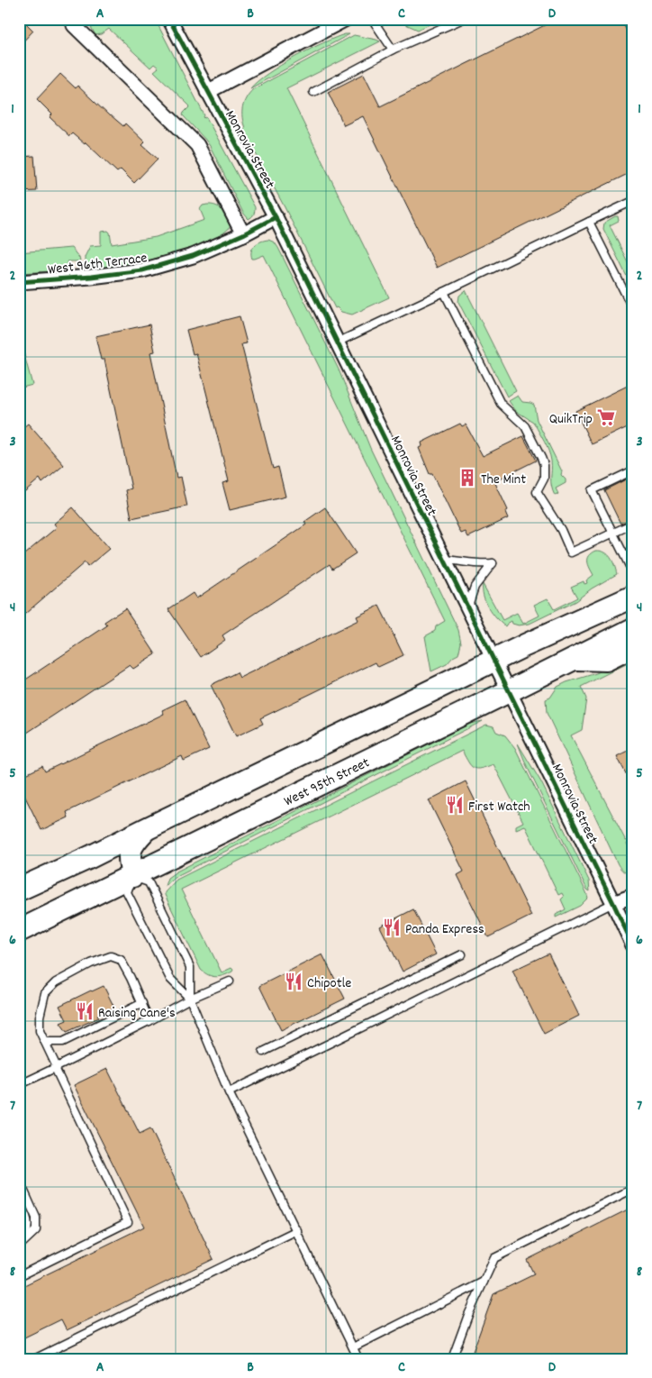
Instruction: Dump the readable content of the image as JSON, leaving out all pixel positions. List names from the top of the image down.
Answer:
{
  "streets": {
    "main road": ["West 95th Street"],
    "street": ["Monrovia Street", "West 96th Terrace"]
  },
  "crossings": [
    ["Monrovia Street", "West 96th Terrace"],
    ["Monrovia Street", "West 95th Street"]
  ],
  "places": {
    "supermarket": ["QuikTrip"],
    "building": ["The Mint"],
    "restaurant": [
      "First Watch",
      "Panda Express",
      "Chipotle",
      "Raising Cane's"
    ]
  },
  "grid": {
    "columns": [
      "A",
      "B",
      "C",
      "D"
    ],
    "rows": [
      "1",
      "2",
      "3",
      "4",
      "5",
      "6",
      "7",
      "8"
    ]
  }
}
